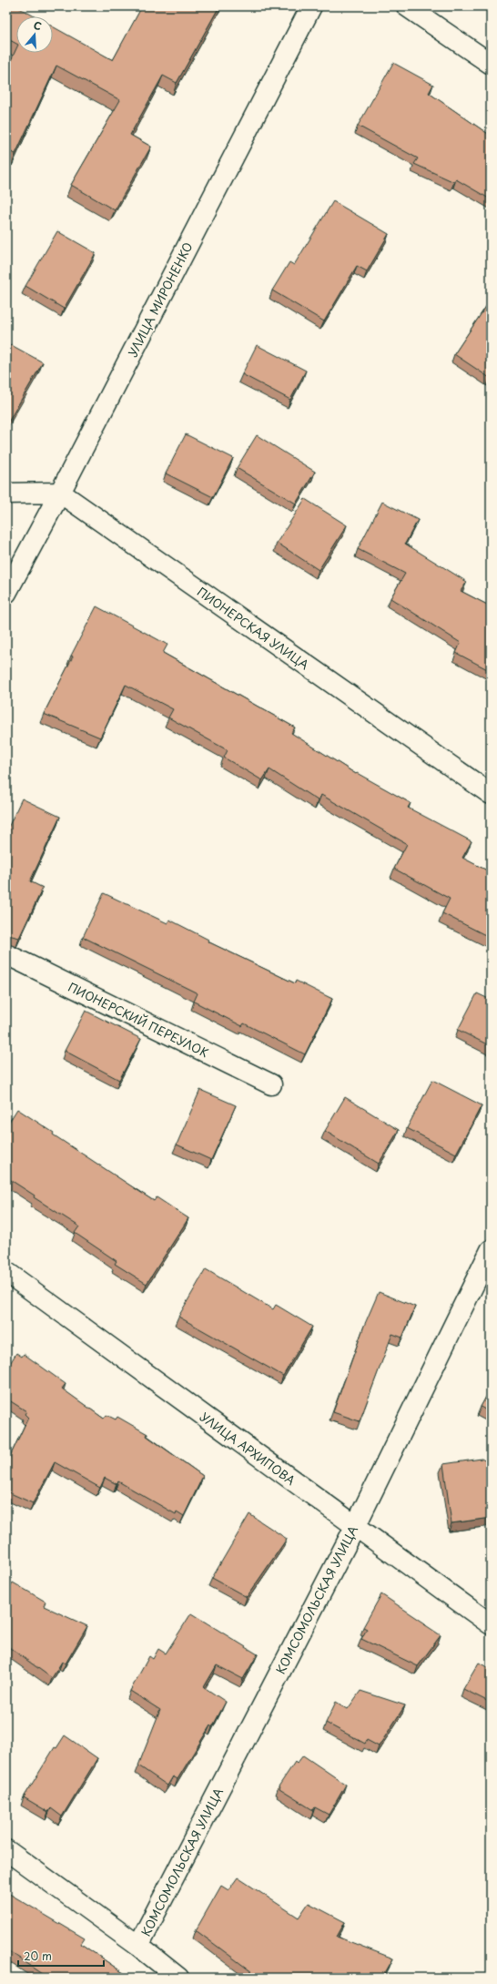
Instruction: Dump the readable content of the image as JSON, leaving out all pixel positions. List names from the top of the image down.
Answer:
{
  "streets": {
    "street": [
      "УЛИЦА МИРОНЕНКО",
      "ПИОНЕРСКАЯ УЛИЦА",
      "ПИОНЕРСКИЙ ПЕРЕУЛОК",
      "УЛИЦА АРХИПОВА",
      "КОМСОМОЛЬСКАЯ УЛИЦА"
    ]
  },
  "crossings": [
    ["УЛИЦА МИРОНЕНКО", "ПИОНЕРСКАЯ УЛИЦА"],
    ["УЛИЦА АРХИПОВА", "КОМСОМОЛЬСКАЯ УЛИЦА"]
  ],
  "scale_bar": "20 m",
  "north": "top"
}
